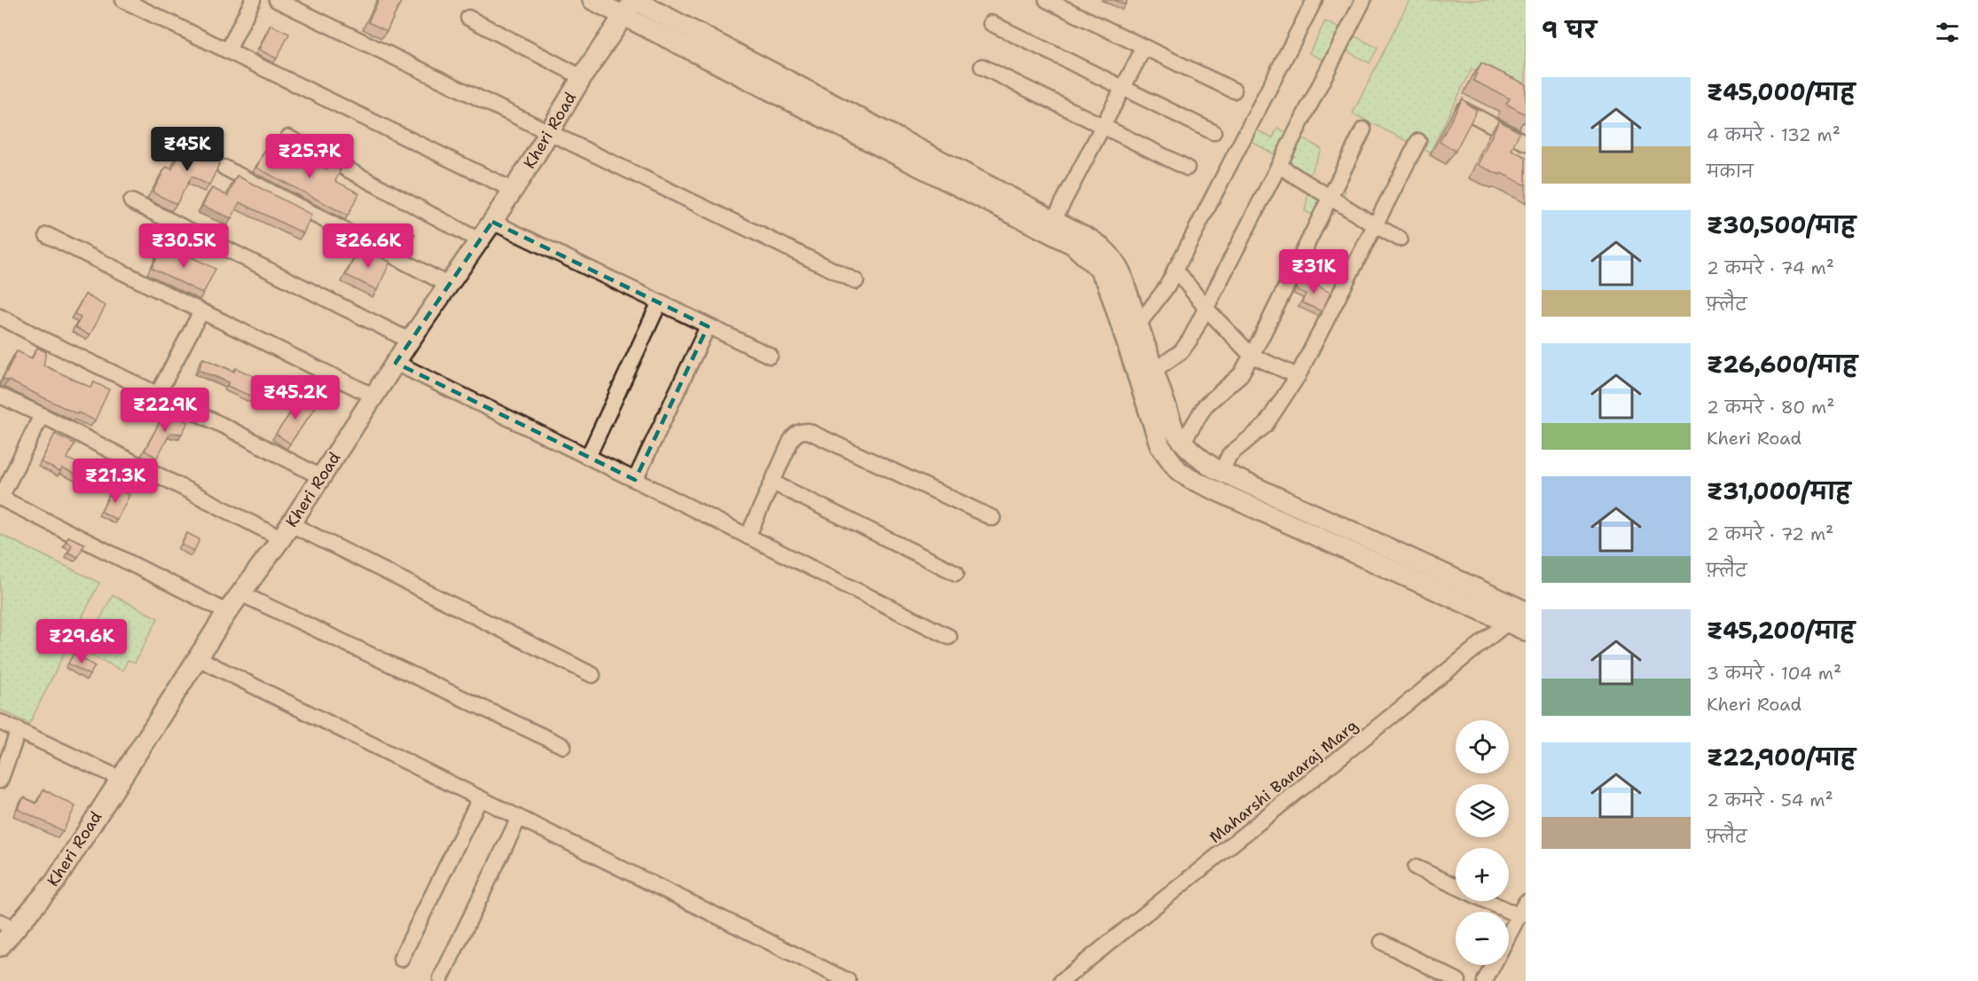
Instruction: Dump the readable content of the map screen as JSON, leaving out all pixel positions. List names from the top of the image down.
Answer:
{
  "streets": {
    "street": ["Kheri Road", "Maharshi Banaraj Marg"]
  },
  "page": {
    "heading": "9 घर",
    "list": [
      {
        "name": "₹45,000/माह",
        "note": "4 कमरे · 132 m² · मकान"
      },
      {
        "name": "₹30,500/माह",
        "note": "2 कमरे · 74 m² · फ़्लैट"
      },
      {
        "name": "₹26,600/माह",
        "note": "2 कमरे · 80 m² · Kheri Road"
      },
      {
        "name": "₹31,000/माह",
        "note": "2 कमरे · 72 m² · फ़्लैट"
      },
      {
        "name": "₹45,200/माह",
        "note": "3 कमरे · 104 m² · Kheri Road"
      },
      {
        "name": "₹22,900/माह",
        "note": "2 कमरे · 54 m² · फ़्लैट"
      }
    ],
    "price": [
      "₹45K",
      "₹25.7K",
      "₹30.5K",
      "₹26.6K",
      "₹31K",
      "₹45.2K",
      "₹22.9K",
      "₹21.3K",
      "₹29.6K"
    ],
    "map_buttons": ["+", "−"]
  }
}
